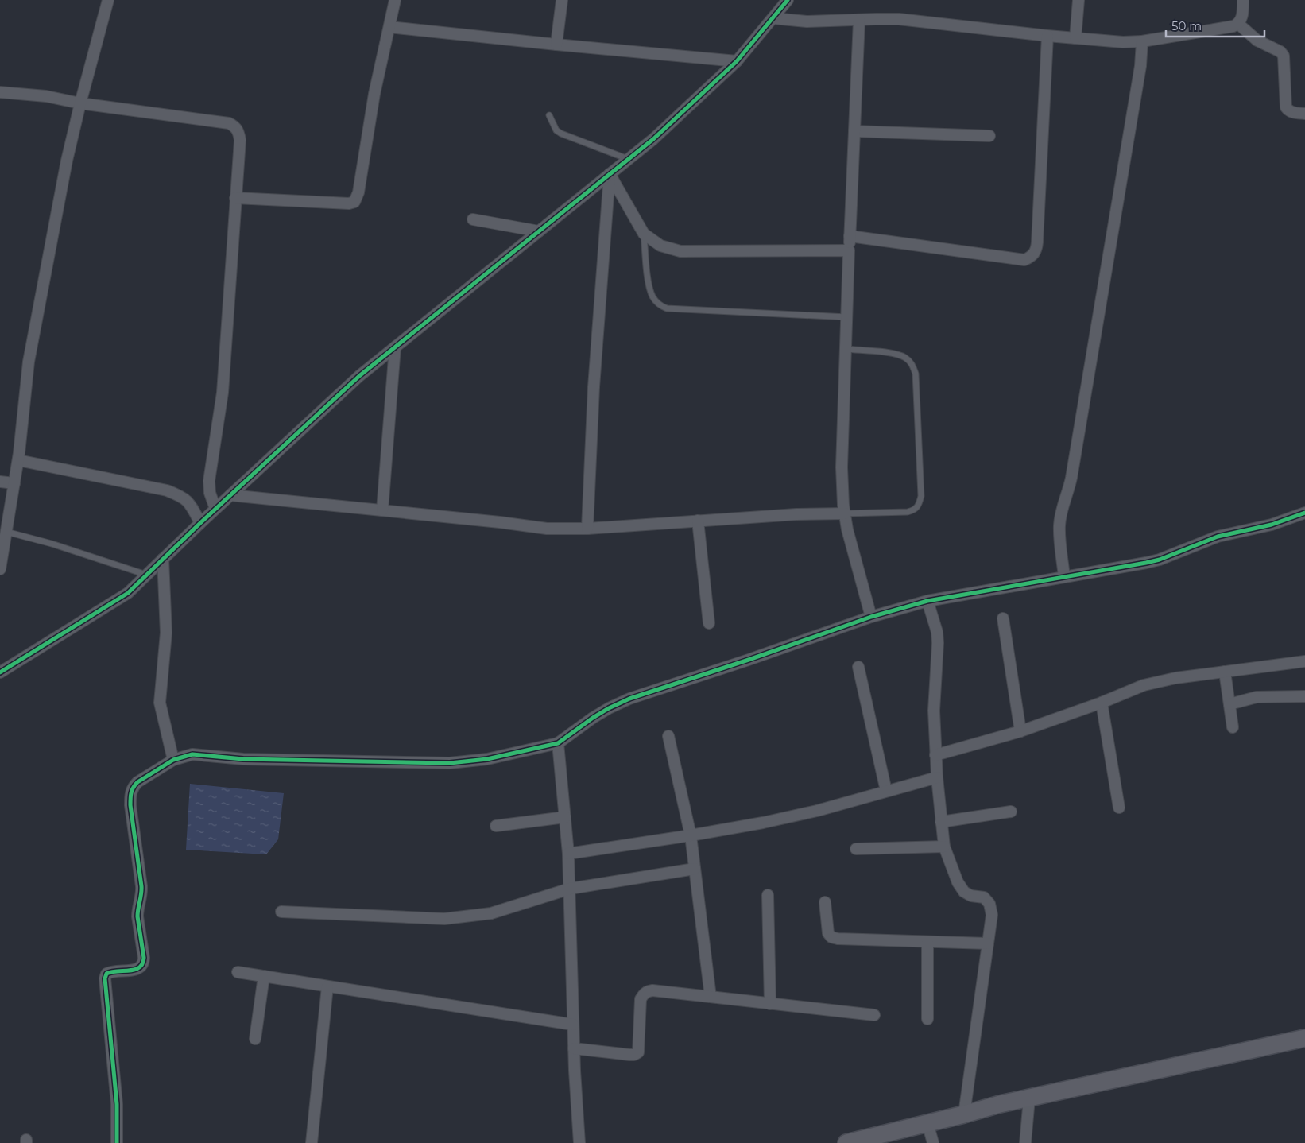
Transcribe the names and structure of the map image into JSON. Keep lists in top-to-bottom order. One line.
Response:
{"scale_bar":"50 m"}
